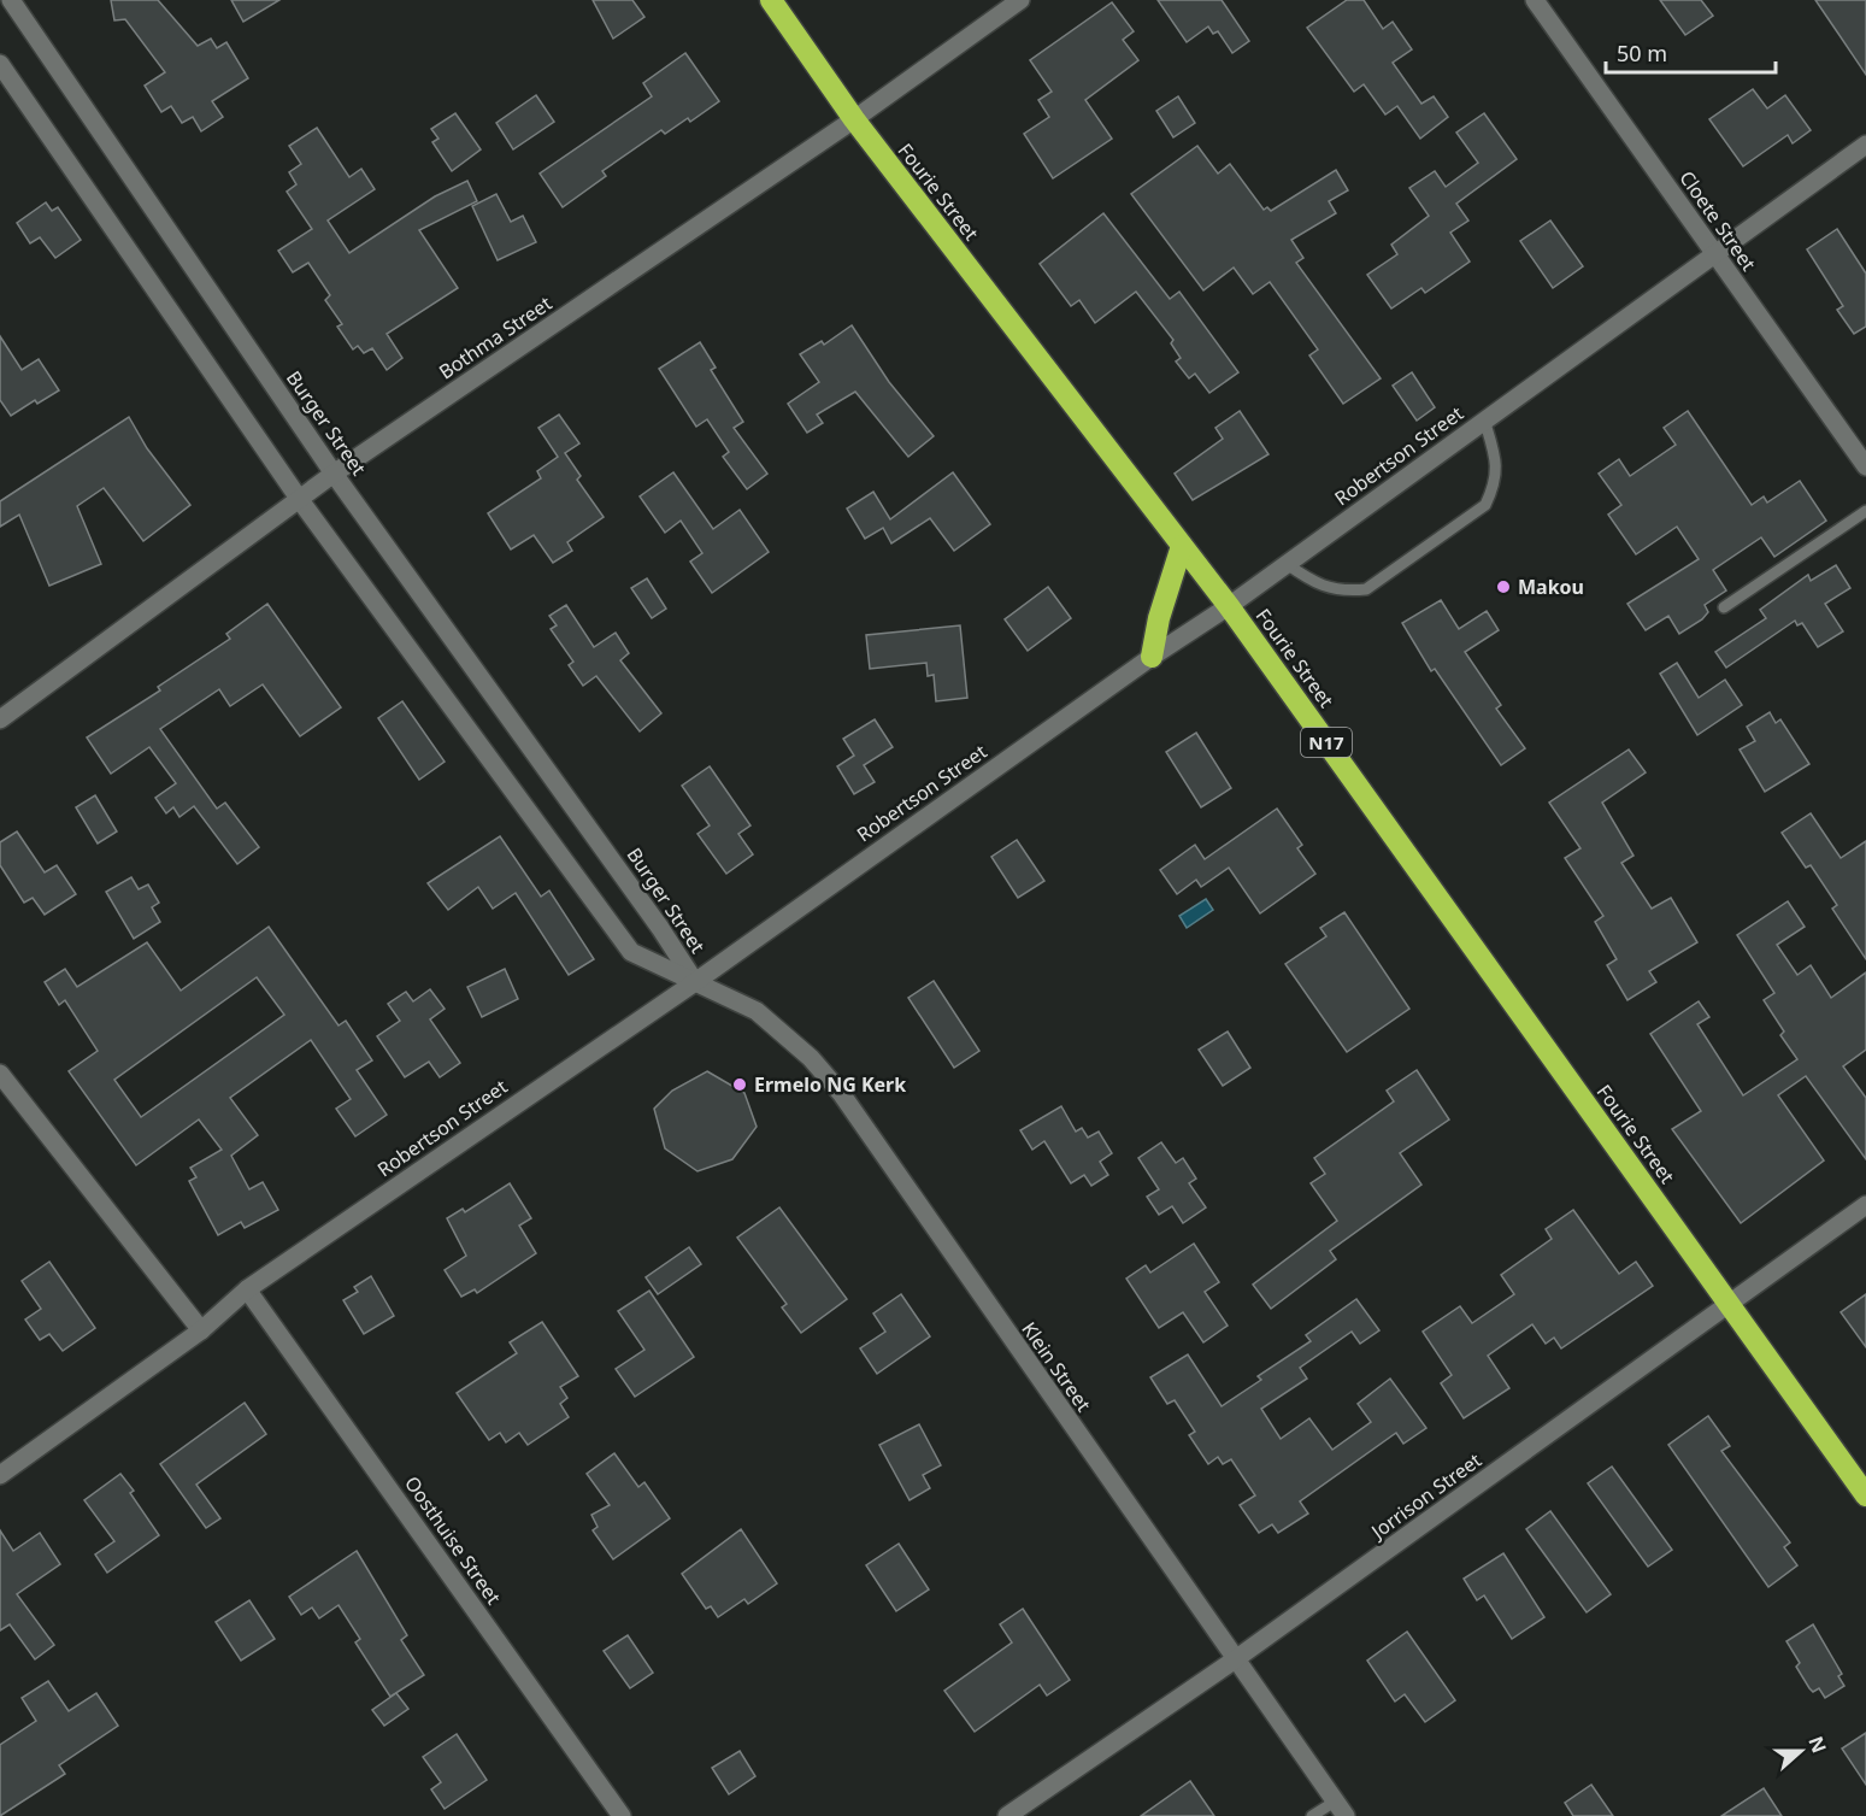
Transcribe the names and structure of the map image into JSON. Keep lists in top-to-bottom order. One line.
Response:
{"streets":{"highway":["Fourie Street","N17"],"street":["Cloete Street","Bothma Street","Burger Street","Robertson Street","Klein Street","Jorrison Street","Oosthuise Street"]},"crossings":[["Fourie Street","Bothma Street"],["Fourie Street","Robertson Street"],["Fourie Street","Jorrison Street"],["Cloete Street","Robertson Street"],["Bothma Street","Burger Street"],["Burger Street","Robertson Street"],["Burger Street","Klein Street"],["Robertson Street","Klein Street"],["Robertson Street","Oosthuise Street"],["Klein Street","Jorrison Street"]],"places":["Makou","Ermelo NG Kerk"],"scale_bar":"50 m","north":"right"}
